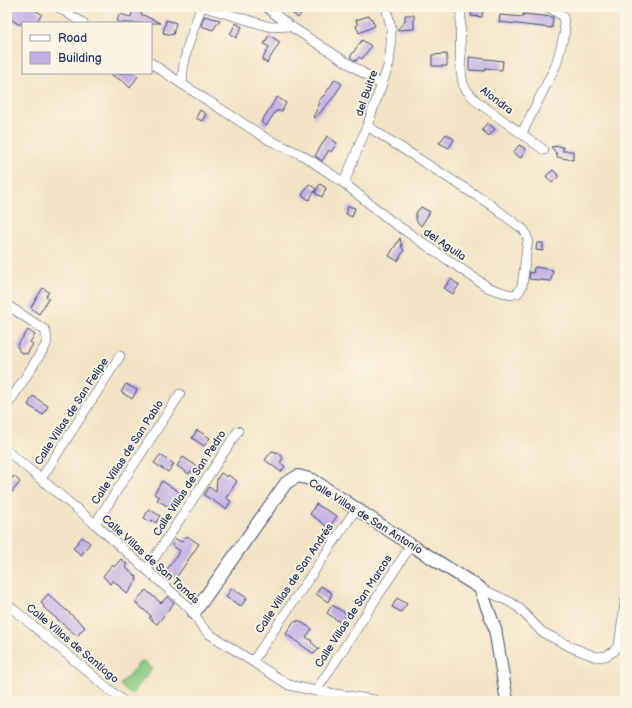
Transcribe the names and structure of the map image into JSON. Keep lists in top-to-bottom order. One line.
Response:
{"streets":{"street":["del Buitre","Alondra","del Aguila","Calle Villas de San Felipe","Calle Villas de San Pablo","Calle Villas de San Pedro","Calle Villas de San Antonio","Calle Villas de San Tomás","Calle Villas de San Andrés","Calle Villas de San Marcos","Calle Villas de Santiago"]},"crossings":[["del Buitre","del Aguila"],["Calle Villas de San Felipe","Calle Villas de San Tomás"],["Calle Villas de San Pablo","Calle Villas de San Tomás"],["Calle Villas de San Pedro","Calle Villas de San Tomás"],["Calle Villas de San Antonio","Calle Villas de San Tomás"],["Calle Villas de San Antonio","Calle Villas de San Andrés"],["Calle Villas de San Antonio","Calle Villas de San Marcos"],["Calle Villas de San Tomás","Calle Villas de San Andrés"],["Calle Villas de San Tomás","Calle Villas de San Marcos"]],"legend":["Road","Building"]}
